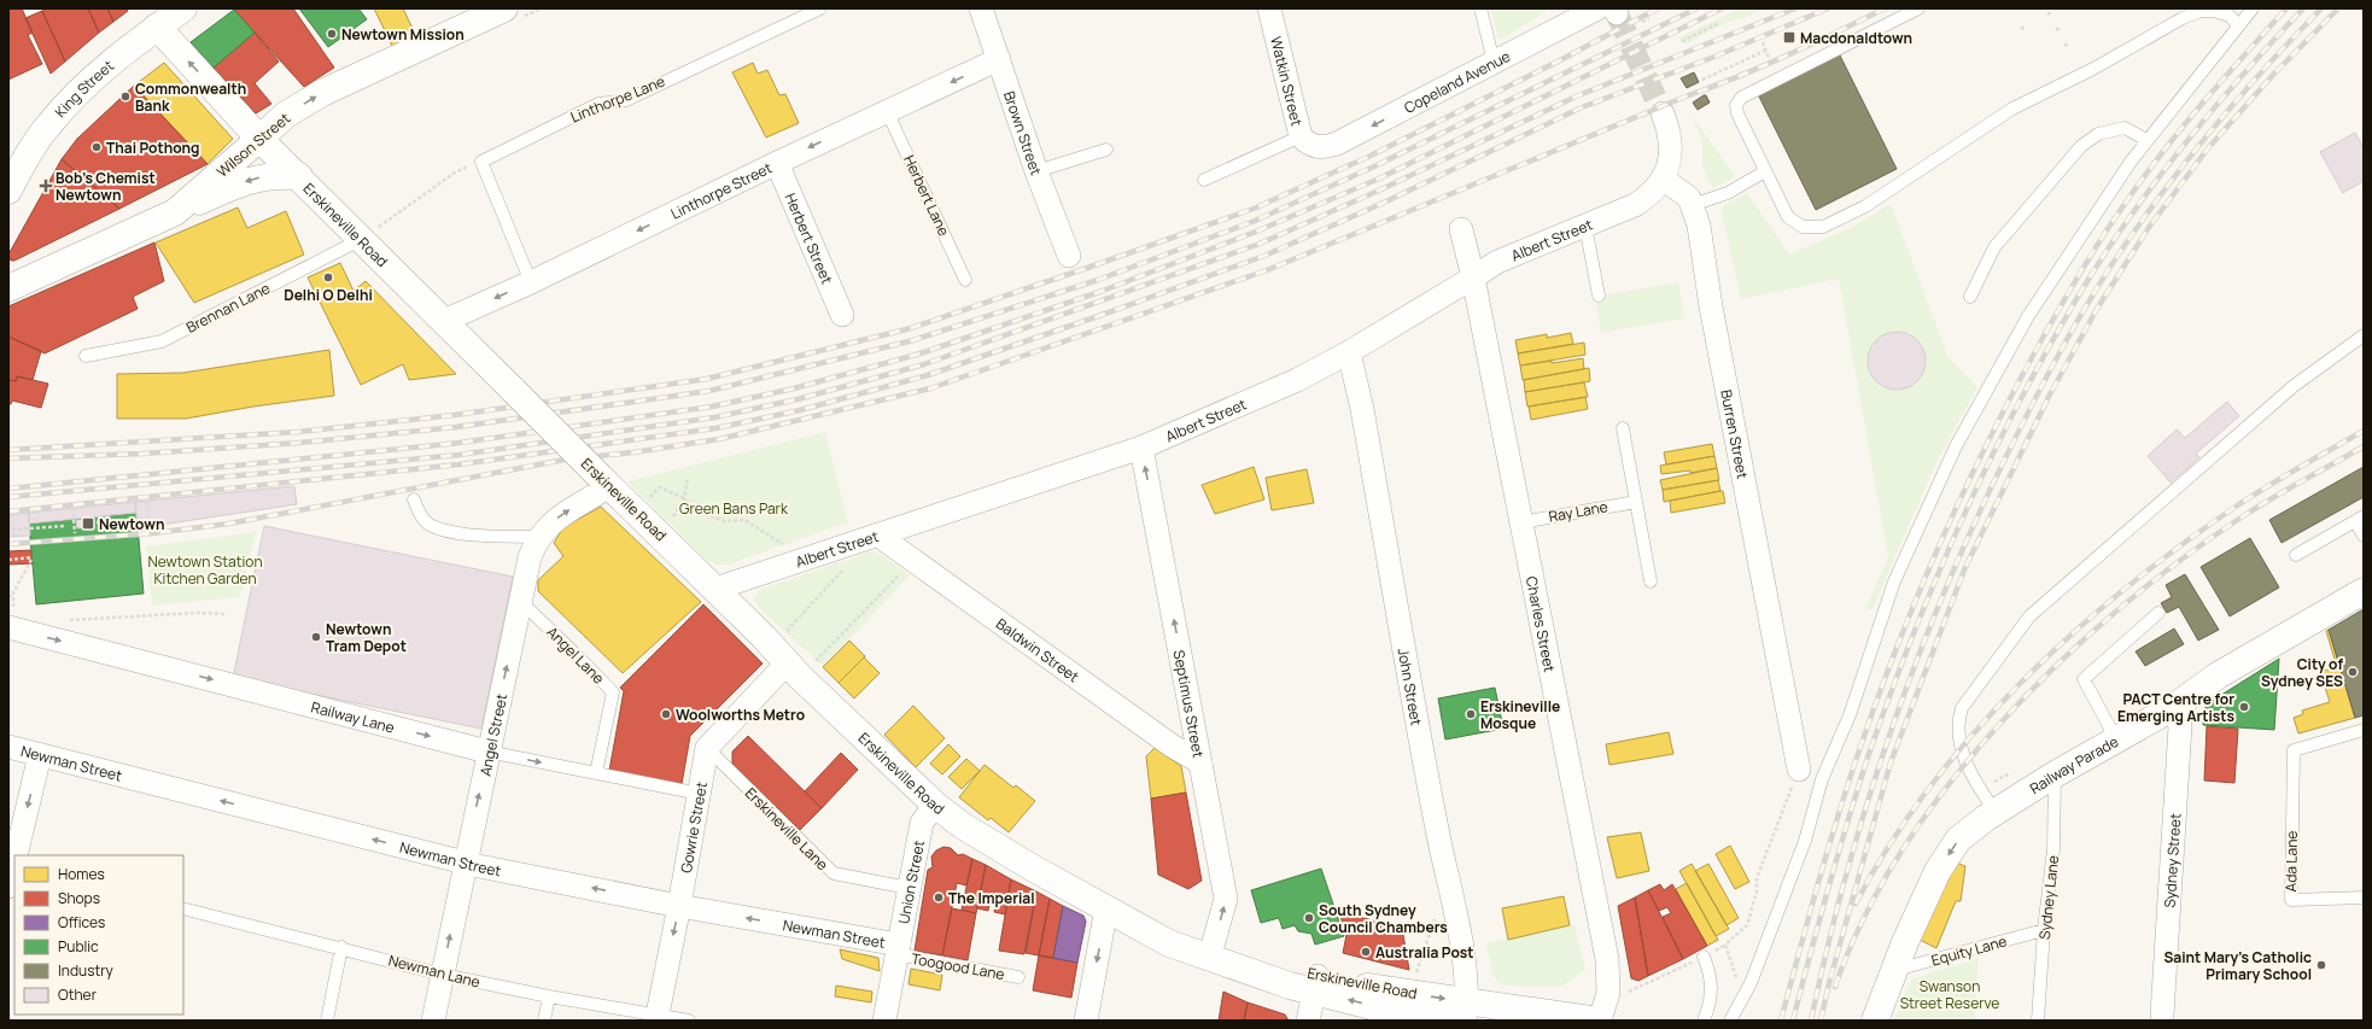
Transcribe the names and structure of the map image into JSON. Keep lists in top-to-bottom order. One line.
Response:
{"streets":{"main road":["King Street","Wilson Street","Erskineville Road","Railway Parade"],"street":["Watkin Street","Copeland Avenue","Brown Street","Linthorpe Street","Herbert Street","Albert Street","Burren Street","Charles Street","Baldwin Street","John Street","Septimus Street","Railway Lane","Angel Street","Newman Street","Gowrie Street","Sydney Street","Union Street"],"lane":["Linthorpe Lane","Herbert Lane","Brennan Lane","Ray Lane","Angel Lane","Erskineville Lane","Ada Lane","Sydney Lane","Equity Lane","Toogood Lane","Newman Lane"]},"crossings":[["Watkin Street","Copeland Avenue"],["King Street","Erskineville Road"],["Brown Street","Linthorpe Street"],["Wilson Street","Erskineville Road"],["Linthorpe Street","Herbert Lane"],["Linthorpe Street","Erskineville Road"],["Linthorpe Street","Herbert Street"],["Erskineville Road","Albert Street"],["Erskineville Road","Brennan Lane"],["Erskineville Road","Charles Street"],["Erskineville Road","John Street"],["Erskineville Road","Septimus Street"],["Erskineville Road","Angel Street"],["Erskineville Road","Union Street"],["Albert Street","Burren Street"],["Albert Street","Charles Street"],["Albert Street","Baldwin Street"],["Albert Street","John Street"],["Albert Street","Septimus Street"],["Ray Lane","Charles Street"],["Baldwin Street","Septimus Street"],["Angel Lane","Railway Lane"],["Angel Lane","Angel Street"],["Railway Lane","Angel Street"],["Railway Lane","Gowrie Street"],["Angel Street","Newman Street"],["Angel Street","Newman Lane"],["Newman Street","Gowrie Street"],["Newman Street","Union Street"],["Newman Street","Toogood Lane"],["Railway Parade","Sydney Street"],["Railway Parade","Sydney Lane"],["Railway Parade","Equity Lane"],["Gowrie Street","Erskineville Lane"],["Gowrie Street","Newman Lane"],["Erskineville Lane","Union Street"],["Union Street","Toogood Lane"],["Sydney Lane","Equity Lane"]],"one_way":["Copeland Avenue","Wilson Street","Linthorpe Street","Septimus Street","Railway Lane","Angel Street","Newman Street","Gowrie Street"],"parks":["Green Bans Park","Newtown Station Kitchen Garden","Swanson Street Reserve"],"places":{"other":["Newtown Mission","Commonwealth Bank","Thai Pothong","Delhi O Delhi","Newtown Tram Depot","City of Sydney SES","PACT Centre for Emerging Artists","Woolworths Metro","Erskineville Mosque","The Imperial","South Sydney Council Chambers","Australia Post","Saint Mary's Catholic Primary School"],"transit":["Macdonaldtown","Newtown"],"health":["Bob's Chemist Newtown"]},"legend":["Homes","Shops","Offices","Public","Industry","Other"]}
